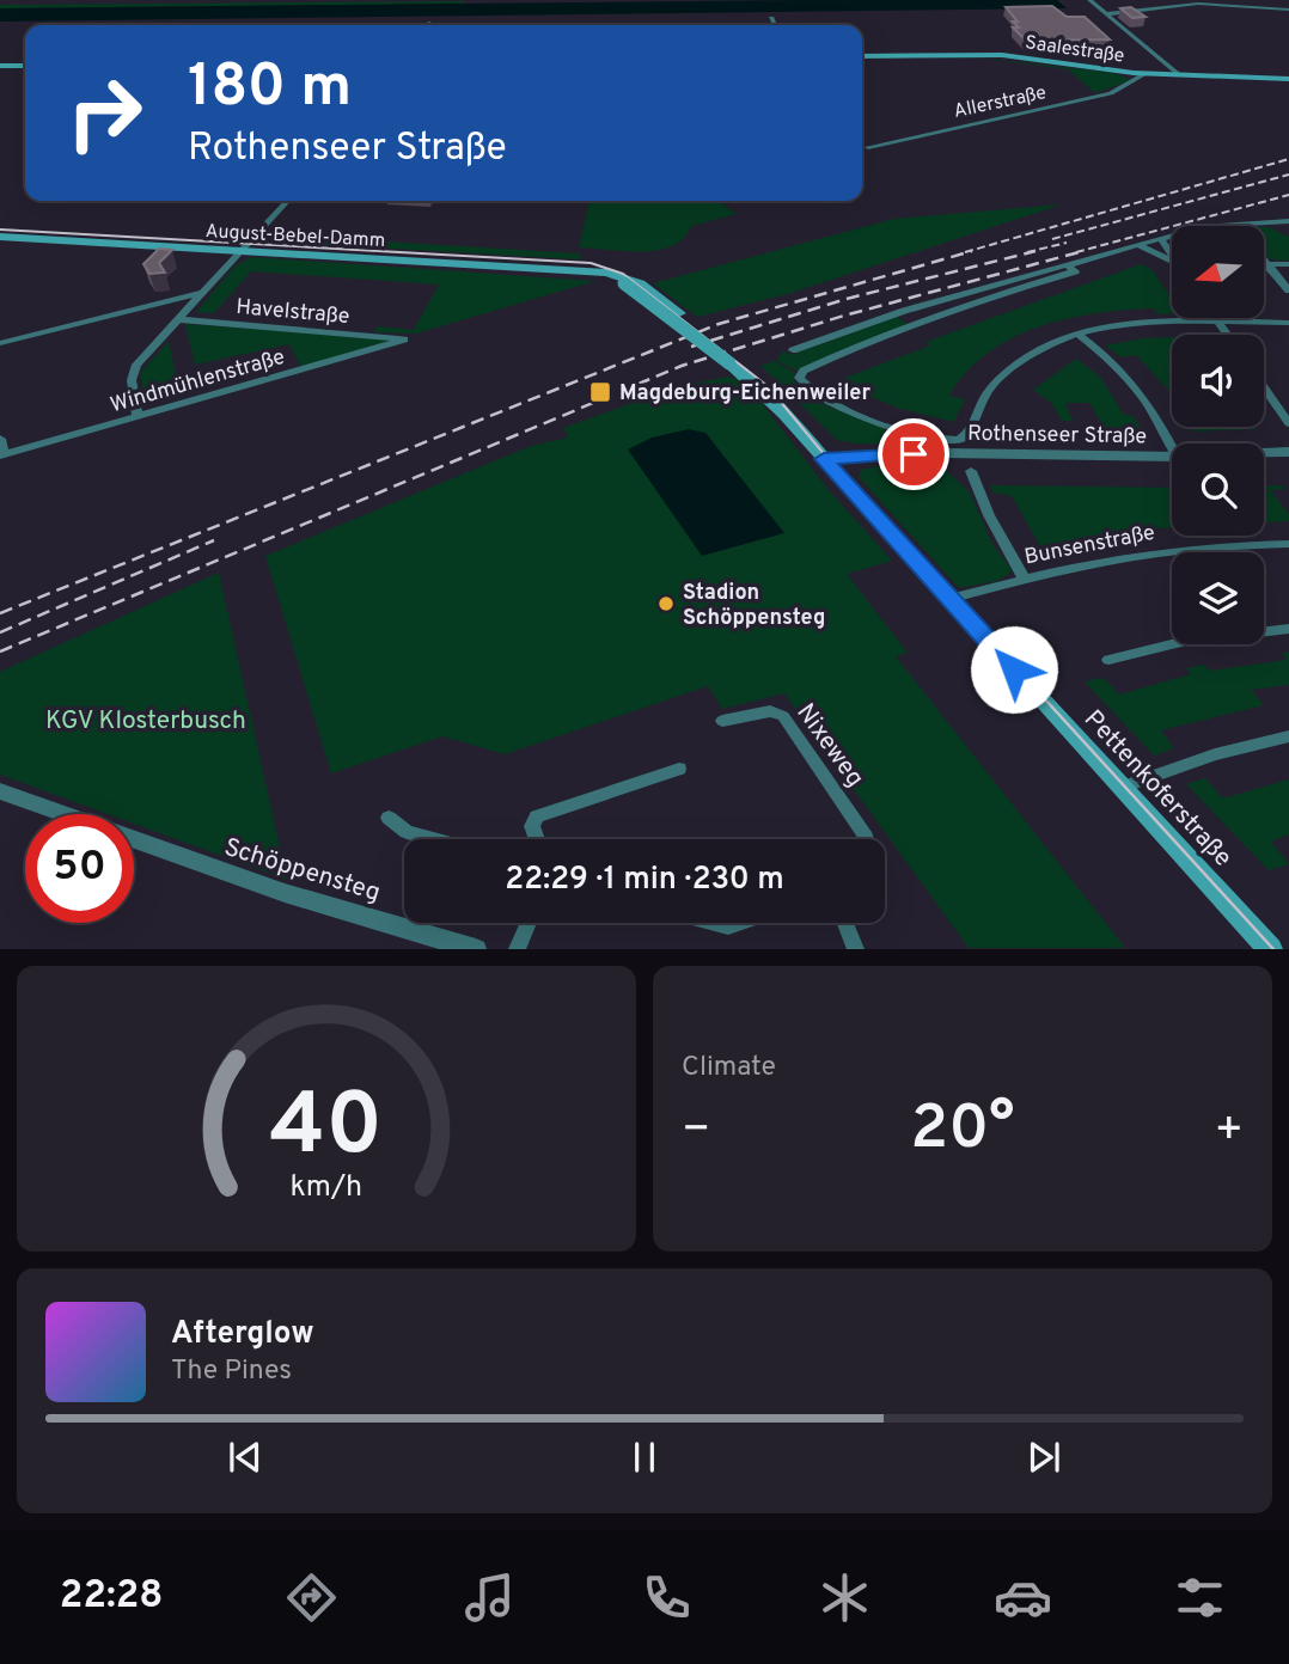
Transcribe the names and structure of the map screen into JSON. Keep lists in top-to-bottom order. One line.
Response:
{"streets":{"main road":["Saalestraße","August-Bebel-Damm","Pettenkoferstraße"],"street":["Allerstraße","Havelstraße","Windmühlenstraße","Rothenseer Straße","Bunsenstraße","Nixeweg","Schöppensteg"]},"crossings":[["Saalestraße","Allerstraße"],["August-Bebel-Damm","Havelstraße"],["August-Bebel-Damm","Pettenkoferstraße"],["Havelstraße","Windmühlenstraße"],["Rothenseer Straße","Pettenkoferstraße"],["Bunsenstraße","Pettenkoferstraße"]],"parks":["KGV Klosterbusch"],"places":{"transit":["Magdeburg-Eichenweiler"],"other":["Stadion Schöppensteg"]},"north":"left","page":{"turn":["180 m","Rothenseer Straße"],"limit":"50","trip":"22:29 · 1 min · 230 m","tile":"Climate","heat":["−","20°","+"],"song":["Afterglow","The Pines"],"tabs":"22:28","gauge":["40","km/h"]}}
